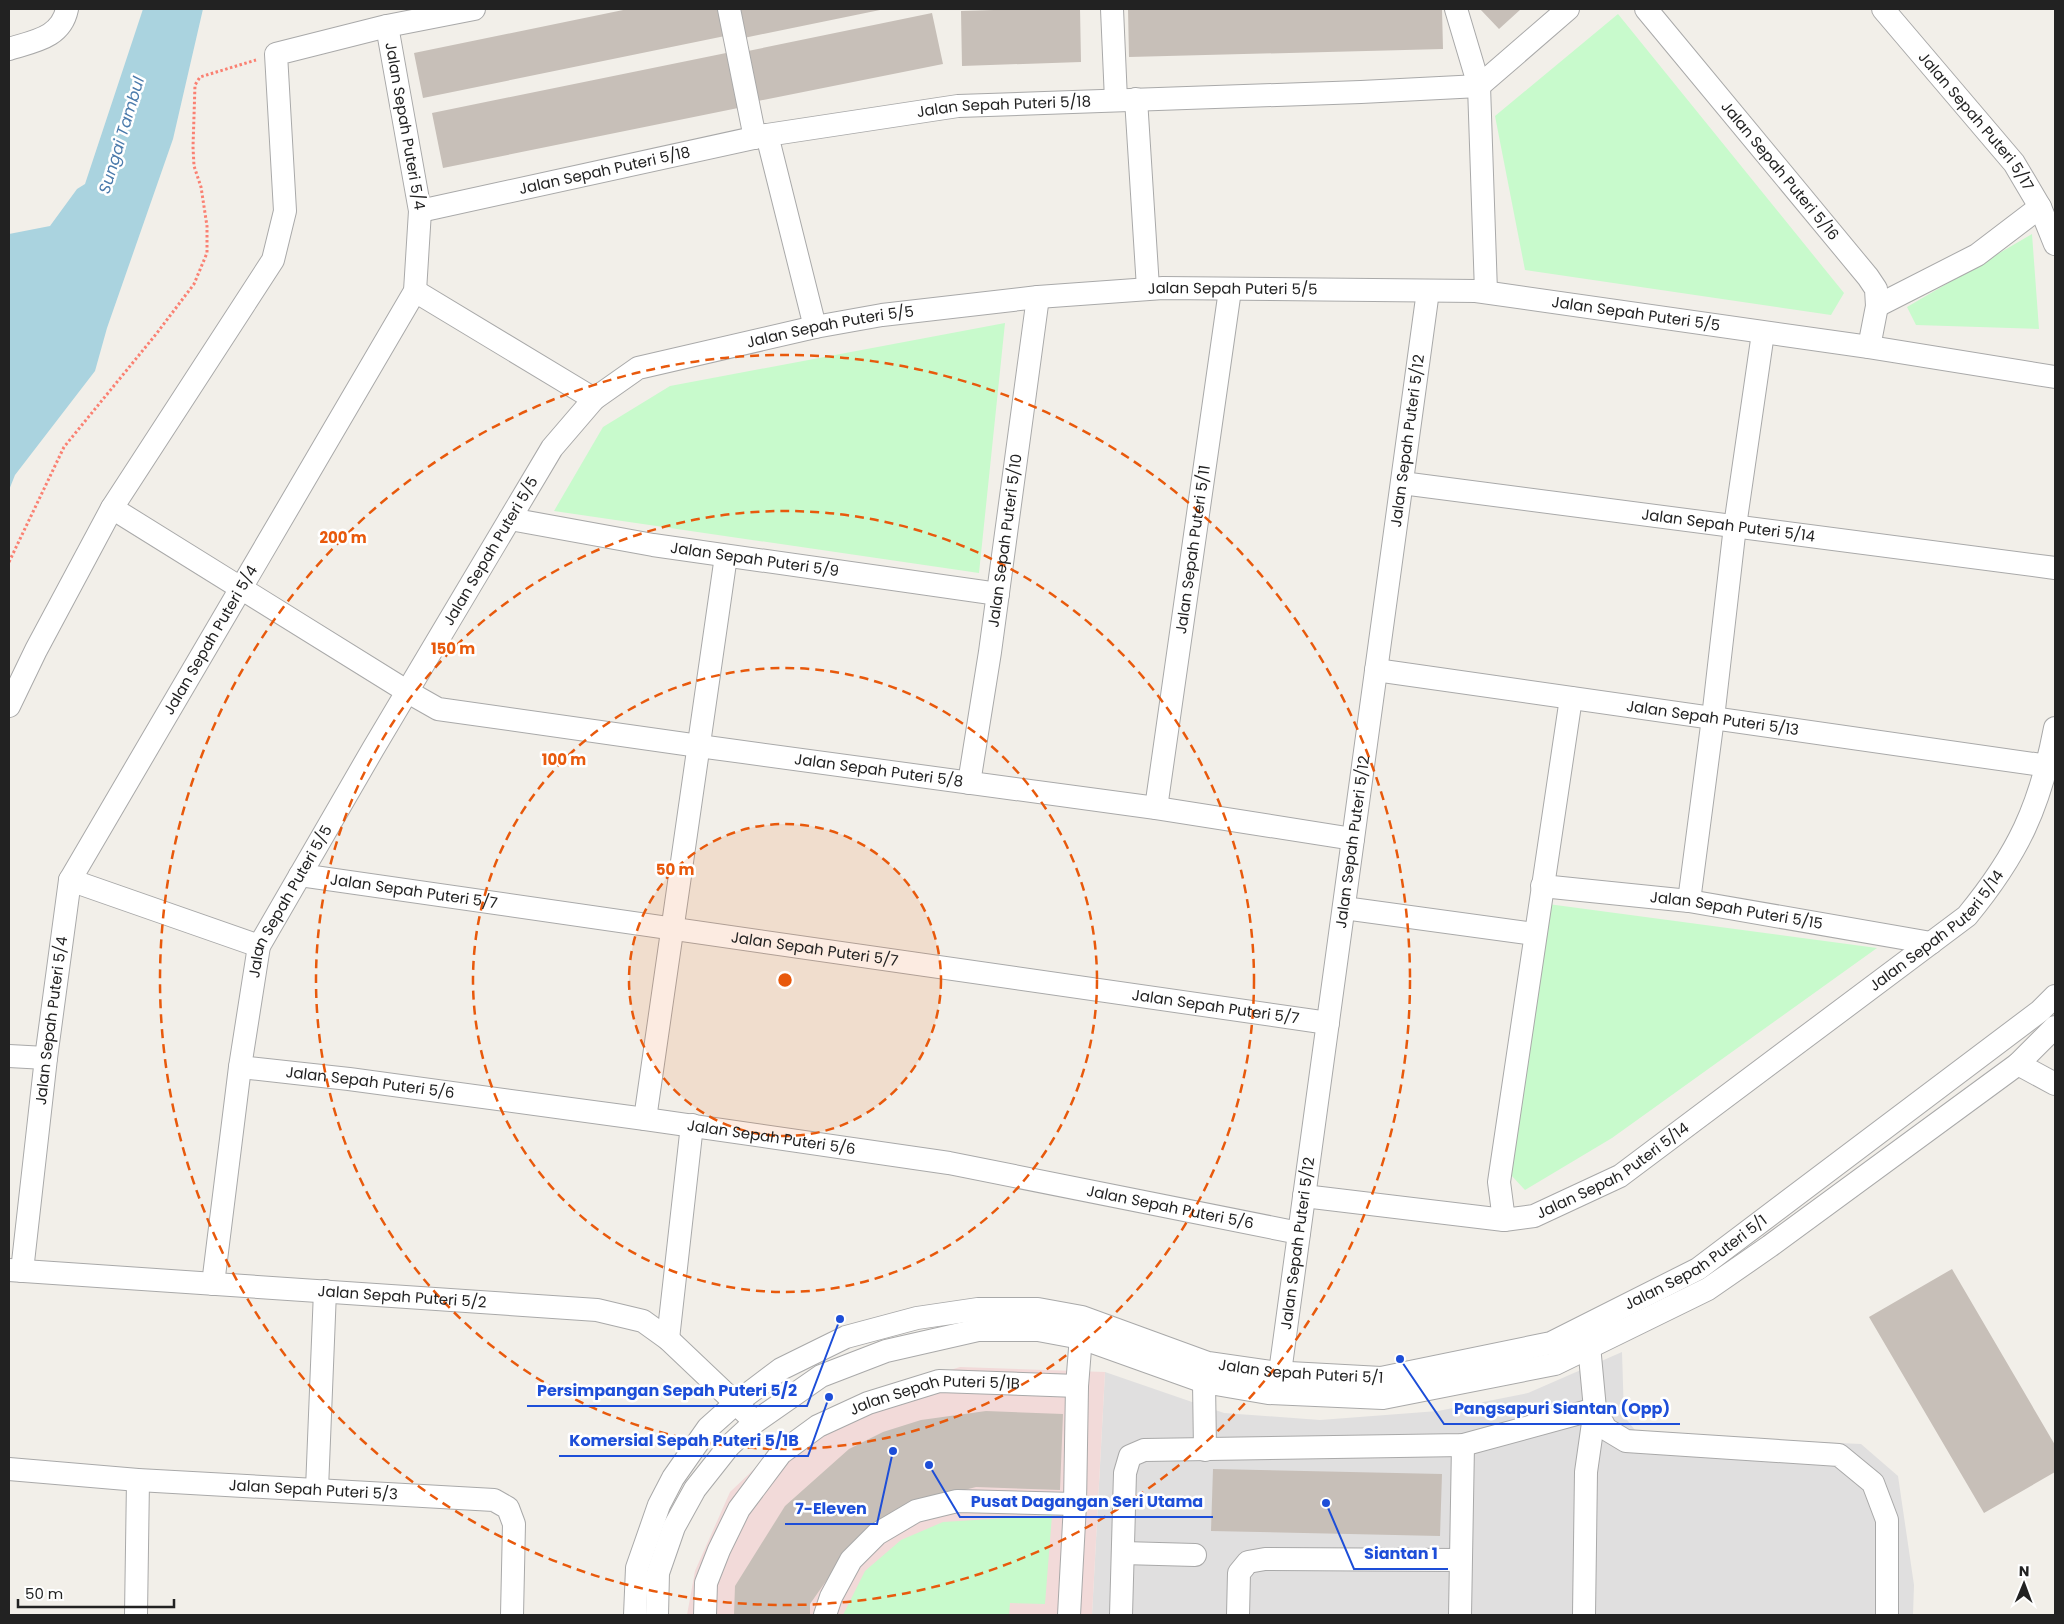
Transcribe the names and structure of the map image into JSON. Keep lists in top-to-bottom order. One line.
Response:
{"streets":{"street":["Jalan Sepah Puteri 5/18","Jalan Sepah Puteri 5/17","Jalan Sepah Puteri 5/4","Jalan Sepah Puteri 5/16","Jalan Sepah Puteri 5/5","Jalan Sepah Puteri 5/12","Jalan Sepah Puteri 5/14","Jalan Sepah Puteri 5/10","Jalan Sepah Puteri 5/11","Jalan Sepah Puteri 5/9","Jalan Sepah Puteri 5/13","Jalan Sepah Puteri 5/8","Jalan Sepah Puteri 5/7","Jalan Sepah Puteri 5/15","Jalan Sepah Puteri 5/6","Jalan Sepah Puteri 5/1","Jalan Sepah Puteri 5/2","Jalan Sepah Puteri 5/1B","Jalan Sepah Puteri 5/3"]},"crossings":[["Jalan Sepah Puteri 5/18","Jalan Sepah Puteri 5/4"],["Jalan Sepah Puteri 5/4","Jalan Sepah Puteri 5/8"],["Jalan Sepah Puteri 5/4","Jalan Sepah Puteri 5/2"],["Jalan Sepah Puteri 5/16","Jalan Sepah Puteri 5/5"],["Jalan Sepah Puteri 5/5","Jalan Sepah Puteri 5/12"],["Jalan Sepah Puteri 5/5","Jalan Sepah Puteri 5/10"],["Jalan Sepah Puteri 5/5","Jalan Sepah Puteri 5/11"],["Jalan Sepah Puteri 5/5","Jalan Sepah Puteri 5/9"],["Jalan Sepah Puteri 5/5","Jalan Sepah Puteri 5/8"],["Jalan Sepah Puteri 5/5","Jalan Sepah Puteri 5/7"],["Jalan Sepah Puteri 5/5","Jalan Sepah Puteri 5/6"],["Jalan Sepah Puteri 5/5","Jalan Sepah Puteri 5/2"],["Jalan Sepah Puteri 5/12","Jalan Sepah Puteri 5/14"],["Jalan Sepah Puteri 5/12","Jalan Sepah Puteri 5/13"],["Jalan Sepah Puteri 5/12","Jalan Sepah Puteri 5/8"],["Jalan Sepah Puteri 5/12","Jalan Sepah Puteri 5/7"],["Jalan Sepah Puteri 5/12","Jalan Sepah Puteri 5/6"],["Jalan Sepah Puteri 5/12","Jalan Sepah Puteri 5/1"],["Jalan Sepah Puteri 5/14","Jalan Sepah Puteri 5/13"],["Jalan Sepah Puteri 5/14","Jalan Sepah Puteri 5/15"],["Jalan Sepah Puteri 5/10","Jalan Sepah Puteri 5/9"],["Jalan Sepah Puteri 5/10","Jalan Sepah Puteri 5/8"],["Jalan Sepah Puteri 5/11","Jalan Sepah Puteri 5/8"],["Jalan Sepah Puteri 5/1","Jalan Sepah Puteri 5/2"]],"water":["Sungai Tambul"],"places":["Persimpangan Sepah Puteri 5/2","Pangsapuri Siantan (Opp)","Komersial Sepah Puteri 5/1B","7-Eleven","Pusat Dagangan Seri Utama","Siantan 1"],"scale_bar":"50 m","north":"top","rings":["200 m","150 m","100 m","50 m"]}
